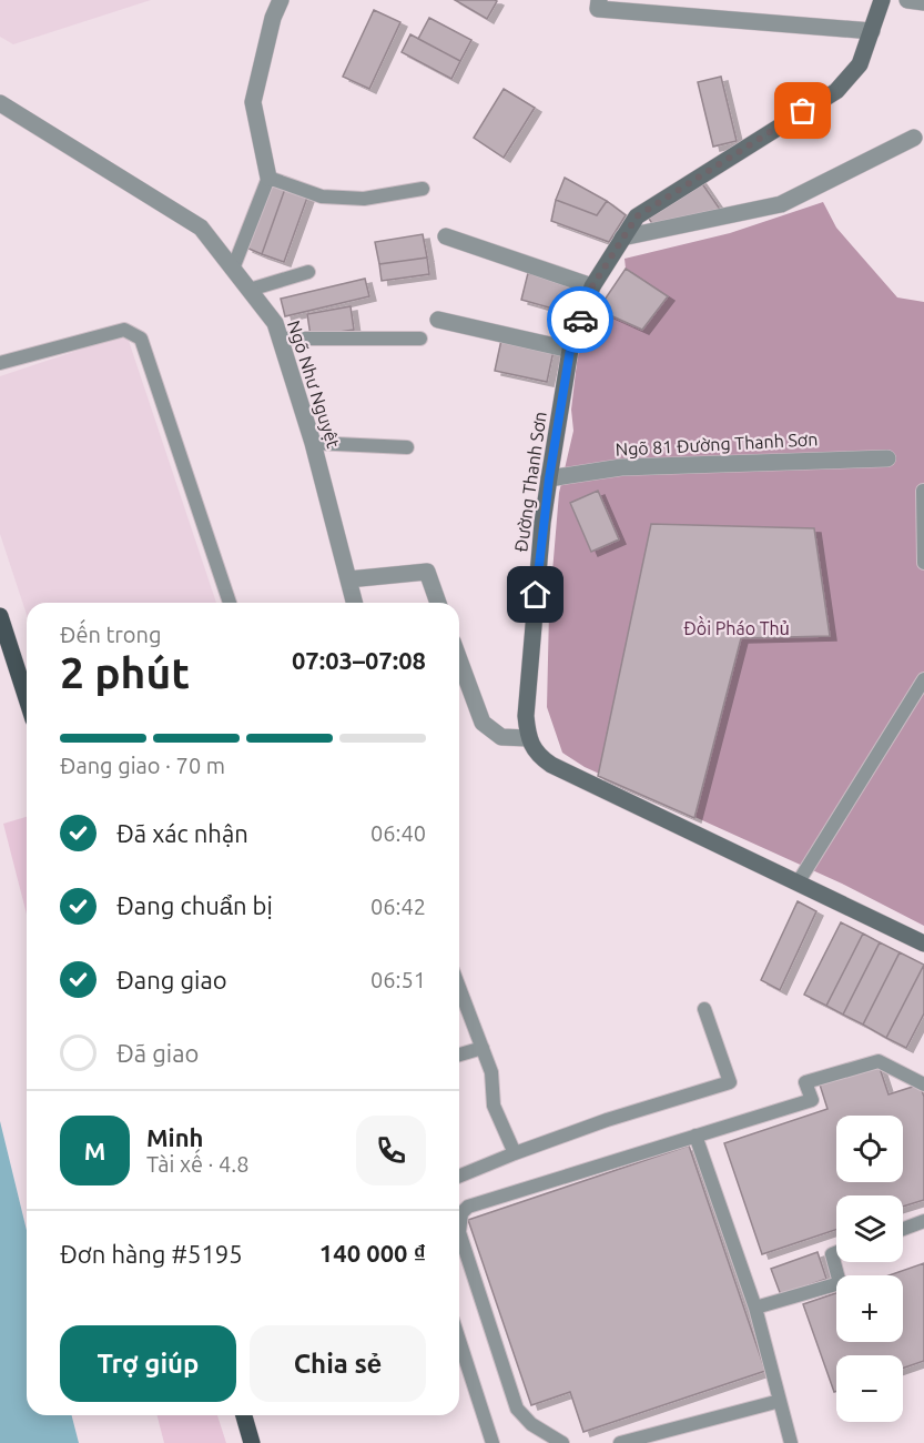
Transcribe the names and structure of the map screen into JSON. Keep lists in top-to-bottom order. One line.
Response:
{"streets":{"street":["Ngõ Như Nguyệt","Ngõ 81 Đường Thanh Sơn","Đường Thanh Sơn"]},"crossings":[["Ngõ 81 Đường Thanh Sơn","Đường Thanh Sơn"]],"parks":["Đồi Pháo Thủ"],"page":{"heading":["2 phút","Đến trong","07:03–07:08"],"panel":["Minh","Tài xế · 4.8","Đơn hàng #5195","140 000 ₫"],"bar":"Đang giao · 70 m","list":[["Đã xác nhận","06:40"],["Đang chuẩn bị","06:42"],["Đang giao","06:51"],"Đã giao"],"map_buttons":["+","−"],"round":"M","buttons":["Trợ giúp","Chia sẻ"]}}
